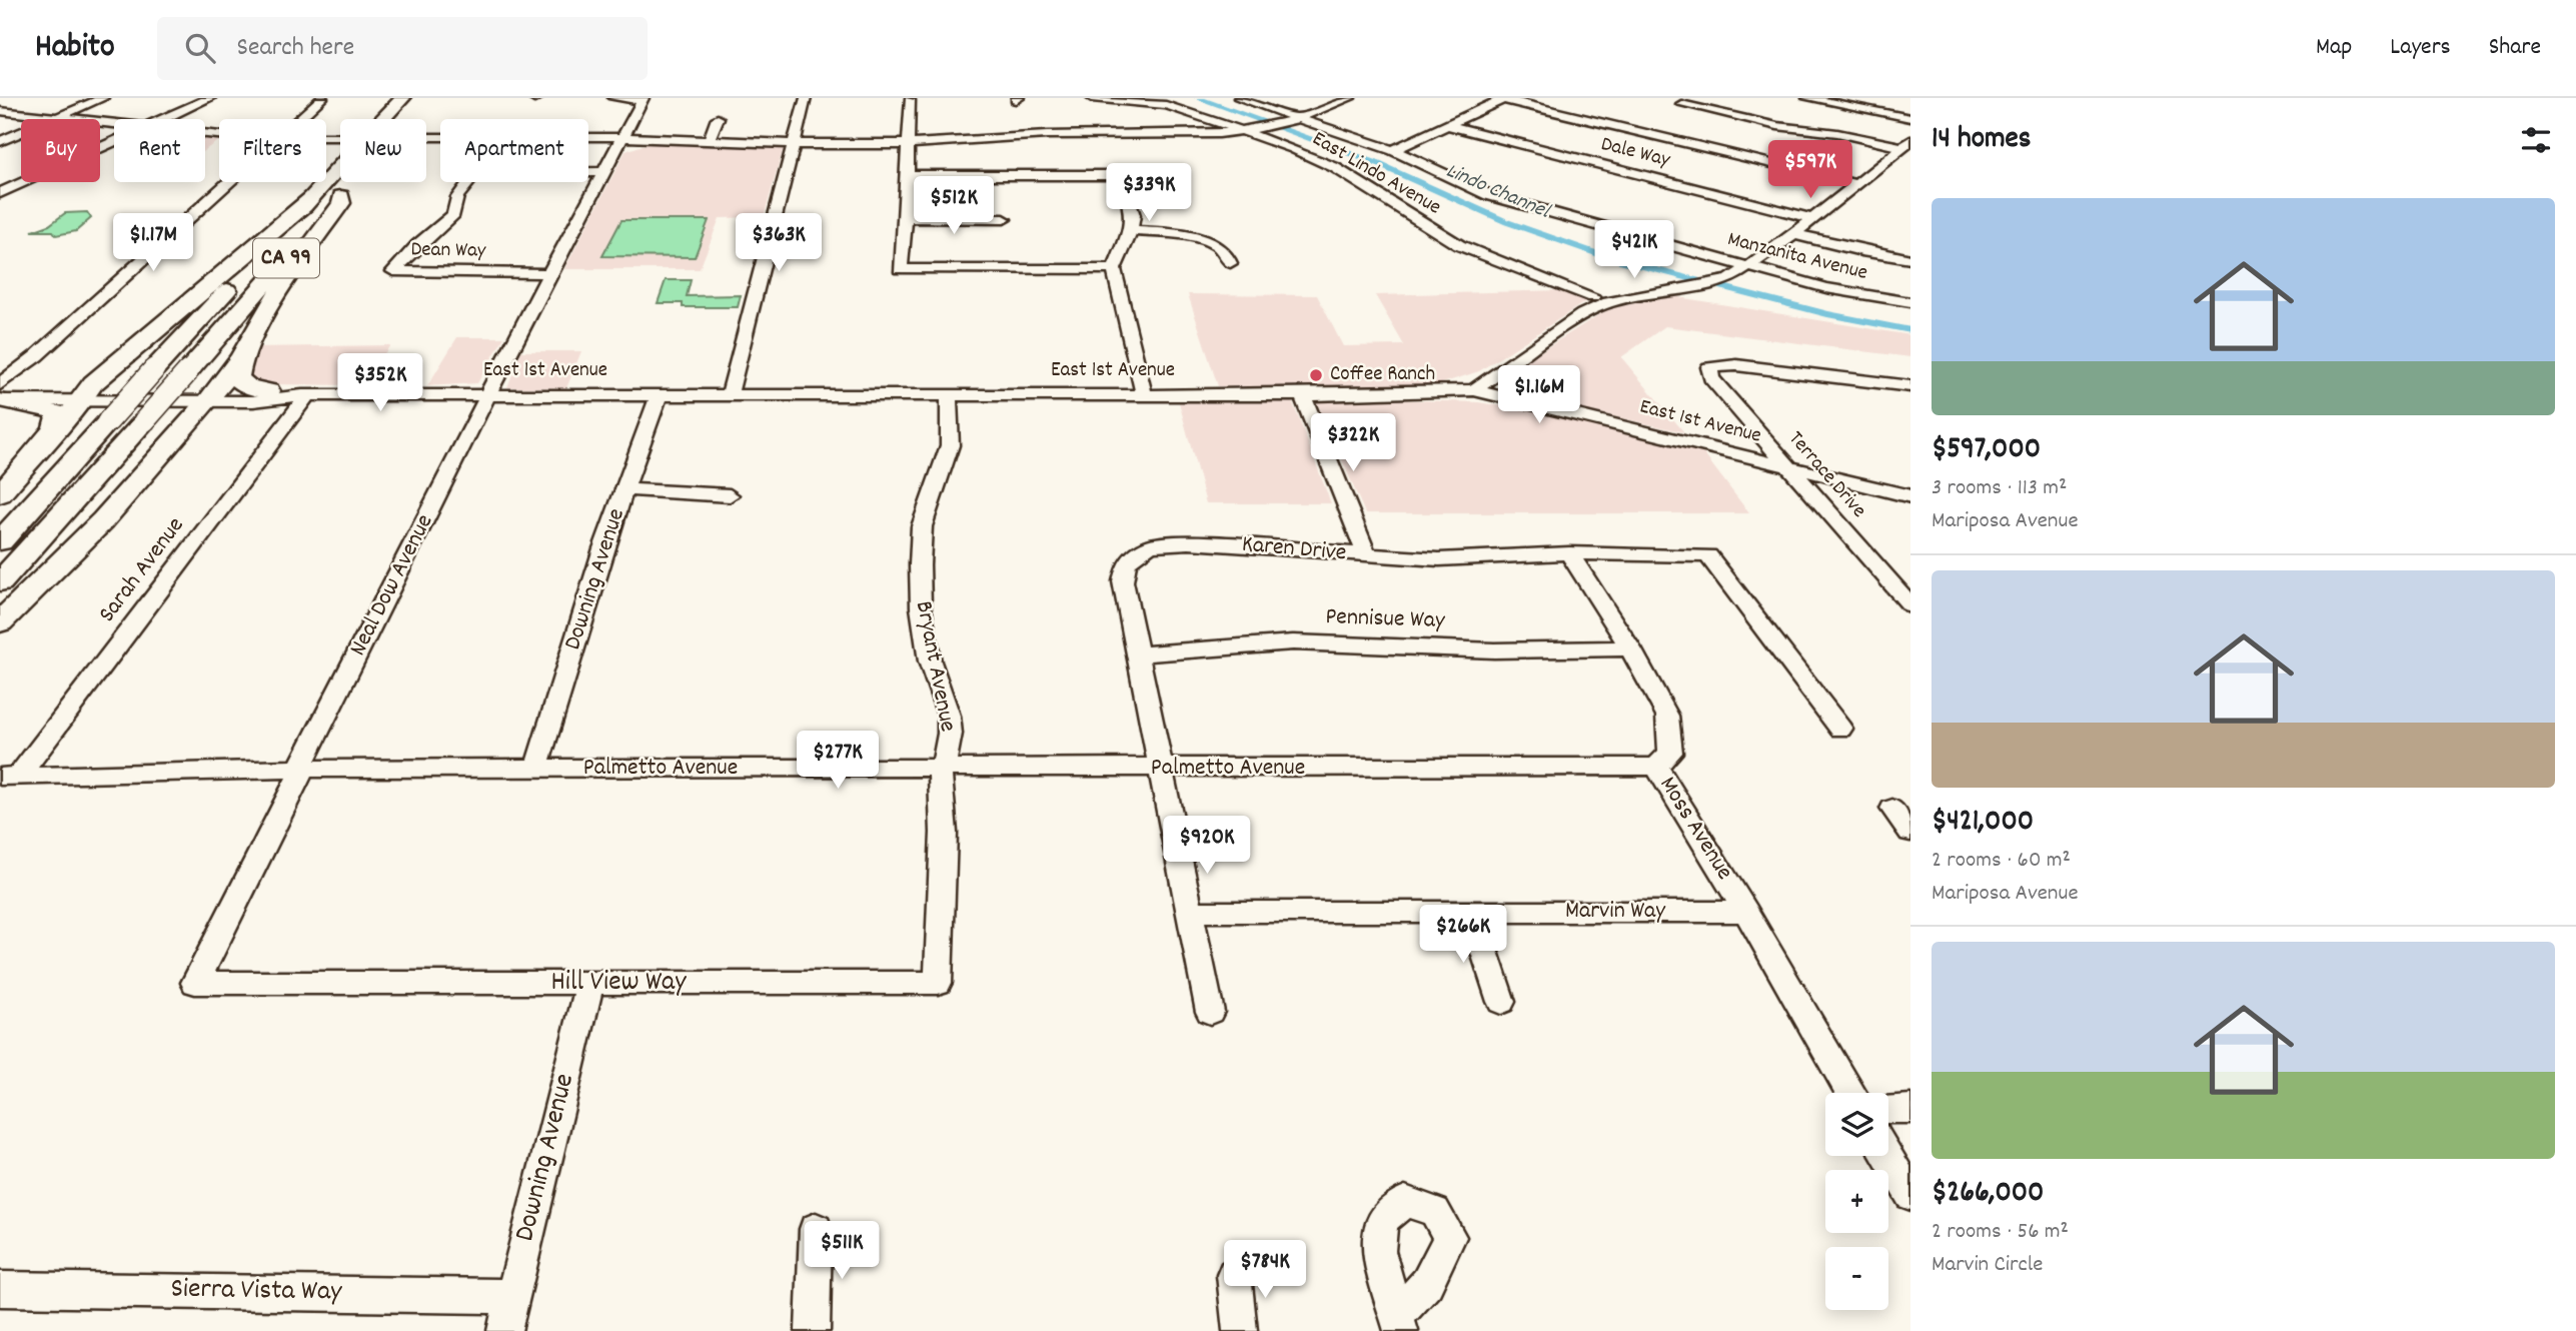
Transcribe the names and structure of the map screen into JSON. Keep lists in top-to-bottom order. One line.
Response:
{"streets":{"highway":["CA 99"],"street":["Dale Way","East Lindo Avenue","Dean Way","Manzanita Avenue","East 1st Avenue","Terrace Drive","Karen Drive","Sarah Avenue","Downing Avenue","Neal Dow Avenue","Pennisue Way","Bryant Avenue","Palmetto Avenue","Moss Avenue","Marvin Way","Hill View Way","Sierra Vista Way"]},"crossings":[["Dean Way","Neal Dow Avenue"],["East 1st Avenue","Terrace Drive"],["East 1st Avenue","Sarah Avenue"],["East 1st Avenue","Downing Avenue"],["East 1st Avenue","Neal Dow Avenue"],["East 1st Avenue","Bryant Avenue"],["Karen Drive","Pennisue Way"],["Karen Drive","Palmetto Avenue"],["Karen Drive","Moss Avenue"],["Karen Drive","Marvin Way"],["Sarah Avenue","Palmetto Avenue"],["Downing Avenue","Palmetto Avenue"],["Downing Avenue","Hill View Way"],["Downing Avenue","Sierra Vista Way"],["Neal Dow Avenue","Palmetto Avenue"],["Neal Dow Avenue","Hill View Way"],["Pennisue Way","Moss Avenue"],["Bryant Avenue","Palmetto Avenue"],["Bryant Avenue","Hill View Way"],["Palmetto Avenue","Moss Avenue"],["Moss Avenue","Marvin Way"]],"water":["Lindo Channel"],"places":["Coffee Ranch"],"page":{"header":"Habito","search":"Search here","nav":["Map","Layers","Share"],"heading":"14 homes","chip":["Buy","Rent","Filters","New","Apartment"],"price":["$597K","$339K","$512K","$1.17M","$363K","$421K","$352K","$1.16M","$322K","$277K","$920K","$266K","$511K","$784K"],"list":[{"name":"$597,000","note":"3 rooms · 113 m² · Mariposa Avenue"},{"name":"$421,000","note":"2 rooms · 60 m² · Mariposa Avenue"},{"name":"$266,000","note":"2 rooms · 56 m² · Marvin Circle"}],"map_buttons":["+","−"]}}
